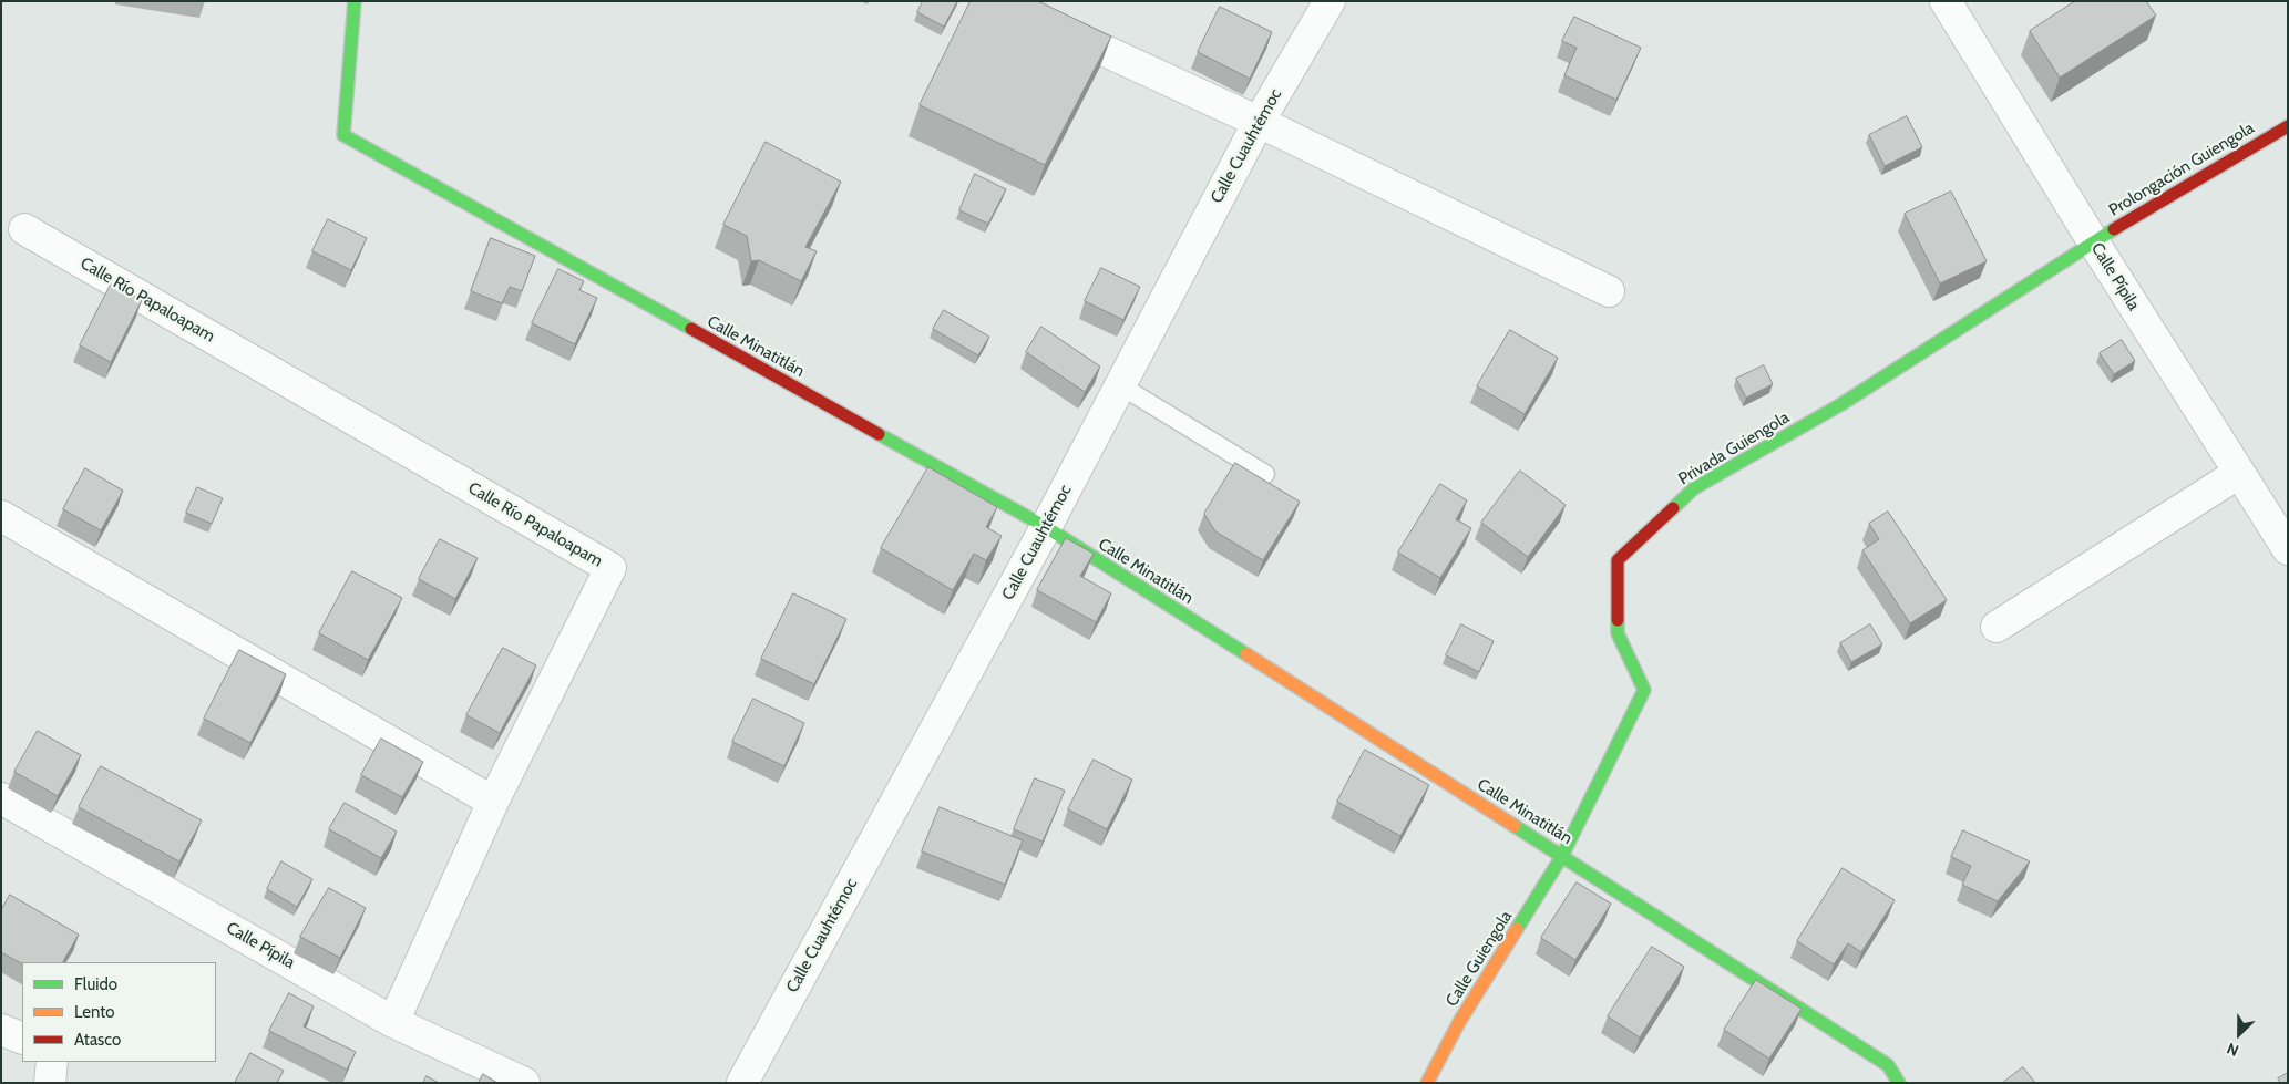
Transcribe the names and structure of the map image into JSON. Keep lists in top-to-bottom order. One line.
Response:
{"streets":{"street":["Calle Cuauhtémoc","Prolongación Guiengola","Calle Pípila","Calle Río Papaloapam","Calle Minatitlán","Privada Guiengola","Calle Guiengola"]},"crossings":[["Calle Cuauhtémoc","Calle Minatitlán"],["Prolongación Guiengola","Calle Pípila"],["Prolongación Guiengola","Privada Guiengola"],["Calle Pípila","Calle Río Papaloapam"],["Calle Pípila","Privada Guiengola"],["Calle Minatitlán","Privada Guiengola"],["Calle Minatitlán","Calle Guiengola"],["Privada Guiengola","Calle Guiengola"]],"legend":["Fluido","Lento","Atasco"],"north":"bottom left"}
